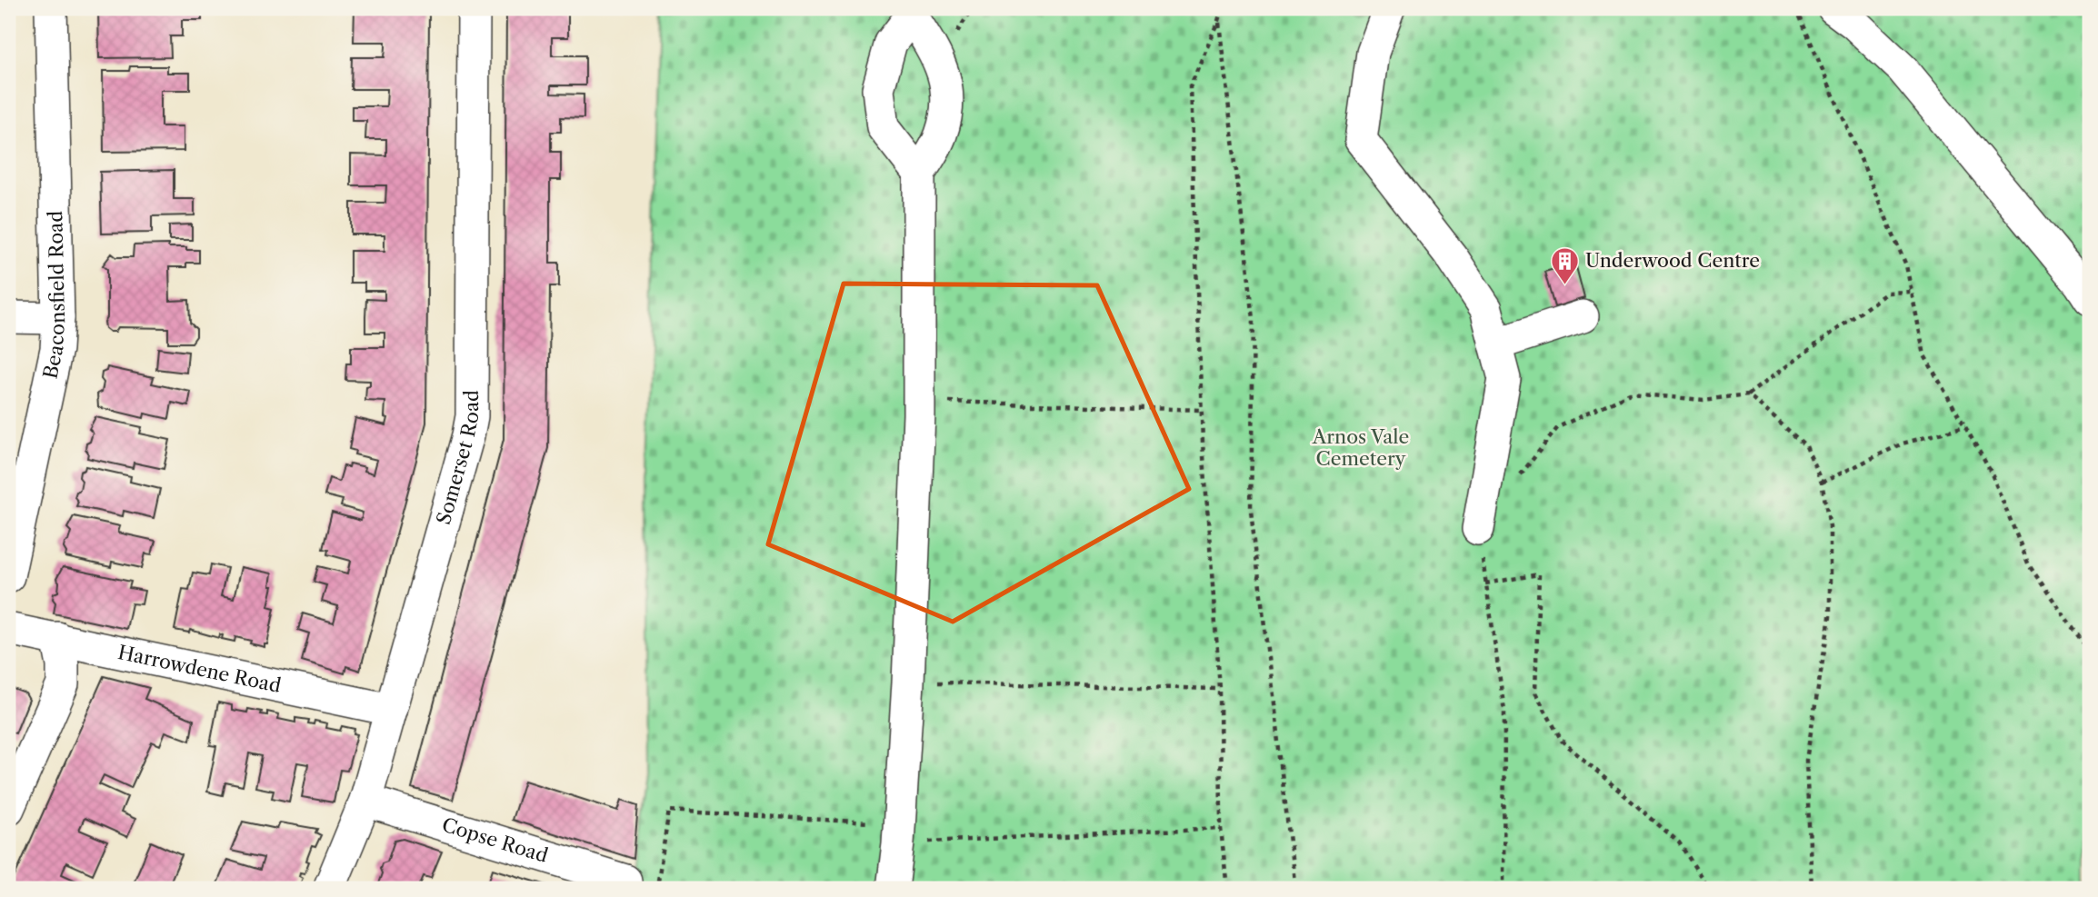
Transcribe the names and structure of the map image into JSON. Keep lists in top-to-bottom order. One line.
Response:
{"streets":{"street":["Beaconsfield Road","Somerset Road","Harrowdene Road","Copse Road"]},"crossings":[["Somerset Road","Harrowdene Road"],["Somerset Road","Copse Road"]],"parks":["Arnos Vale Cemetery"],"places":{"building":["Underwood Centre"]}}
